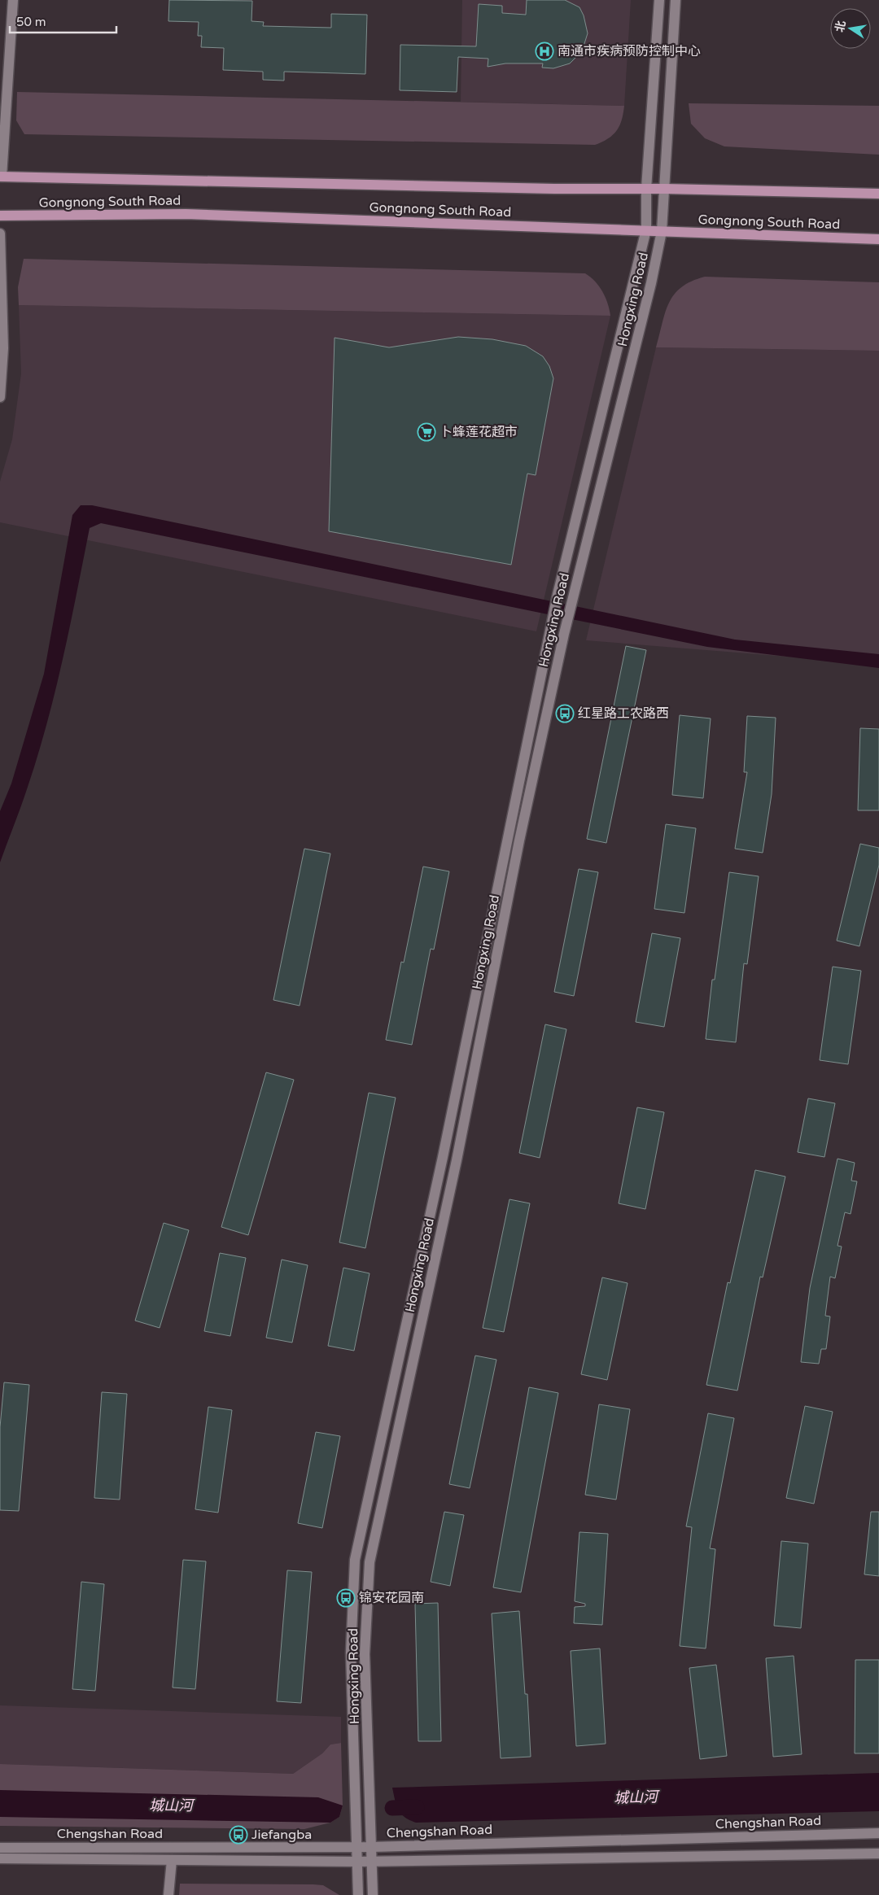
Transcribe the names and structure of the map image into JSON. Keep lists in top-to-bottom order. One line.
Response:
{"streets":{"main road":["Gongnong South Road","Hongxing Road","Chengshan Road"]},"crossings":[["Gongnong South Road","Hongxing Road"],["Hongxing Road","Chengshan Road"]],"water":["城山河"],"places":{"hospital":["南通市疾病预防控制中心"],"supermarket":["卜蜂莲花超市"],"bus stop":["红星路工农路西","锦安花园南","Jiefangba"]},"scale_bar":"50 m","north":"left"}
